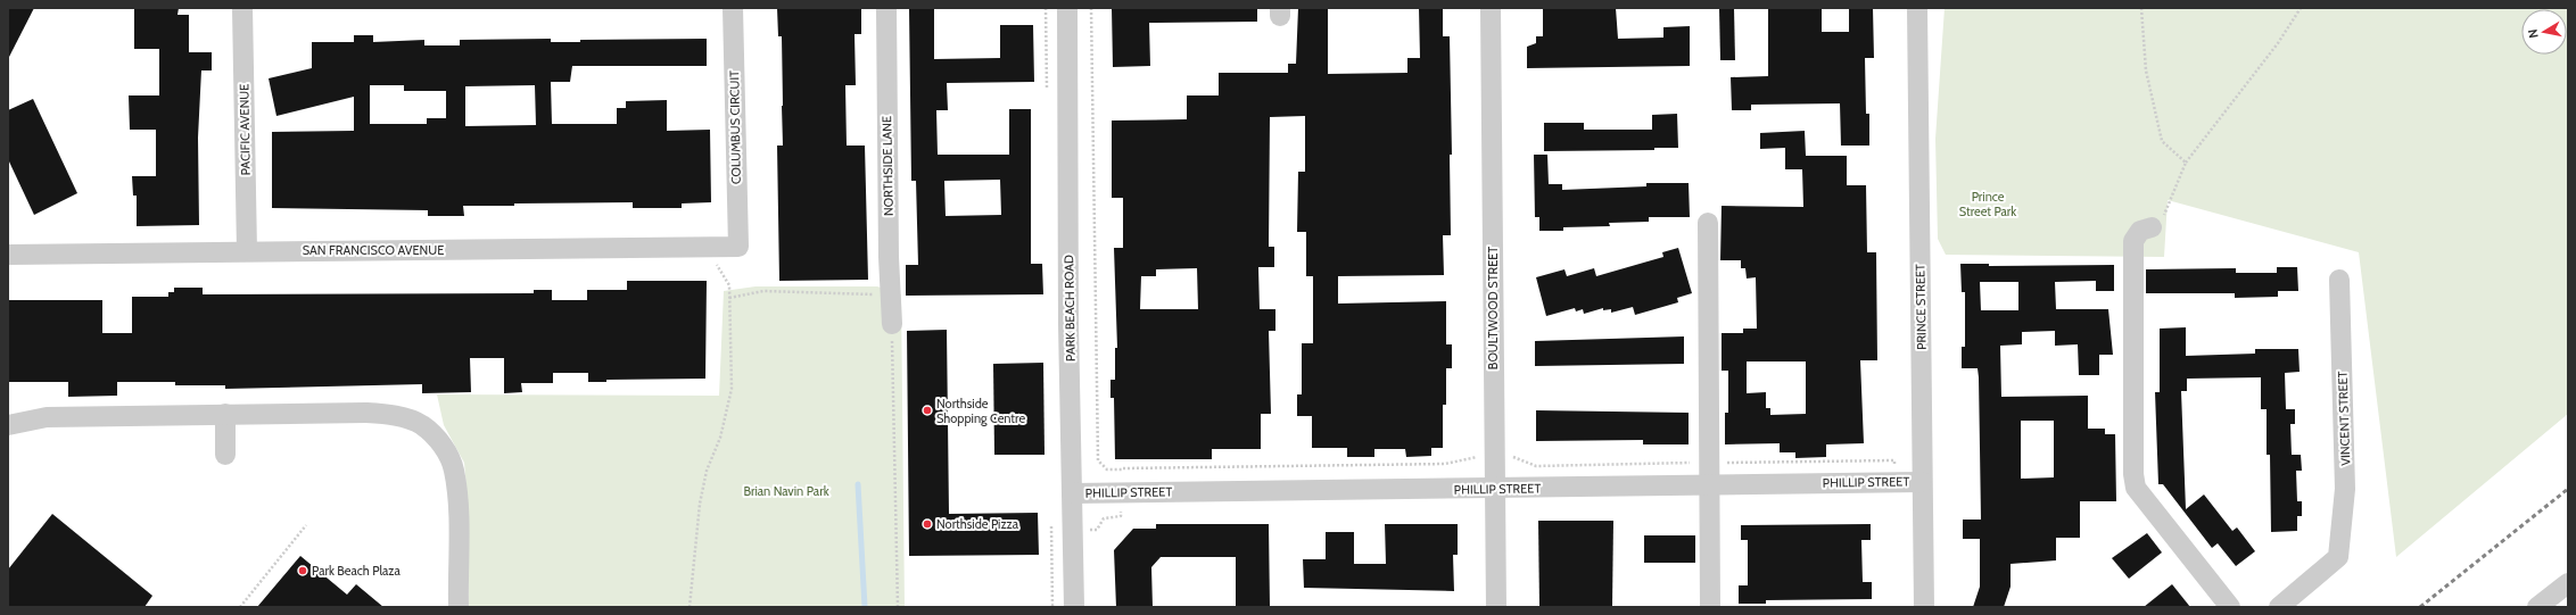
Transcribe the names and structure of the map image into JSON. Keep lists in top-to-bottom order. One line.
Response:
{"streets":{"street":["COLUMBUS CIRCUIT","PACIFIC AVENUE","NORTHSIDE LANE","SAN FRANCISCO AVENUE","PRINCE STREET","PARK BEACH ROAD","BOULTWOOD STREET","VINCENT STREET","PHILLIP STREET"]},"crossings":[["COLUMBUS CIRCUIT","SAN FRANCISCO AVENUE"],["PACIFIC AVENUE","SAN FRANCISCO AVENUE"],["PRINCE STREET","PHILLIP STREET"],["PARK BEACH ROAD","PHILLIP STREET"],["BOULTWOOD STREET","PHILLIP STREET"]],"parks":["Prince Street Park","Brian Navin Park"],"places":["Northside Shopping Centre","Northside Pizza","Park Beach Plaza"],"north":"left"}
